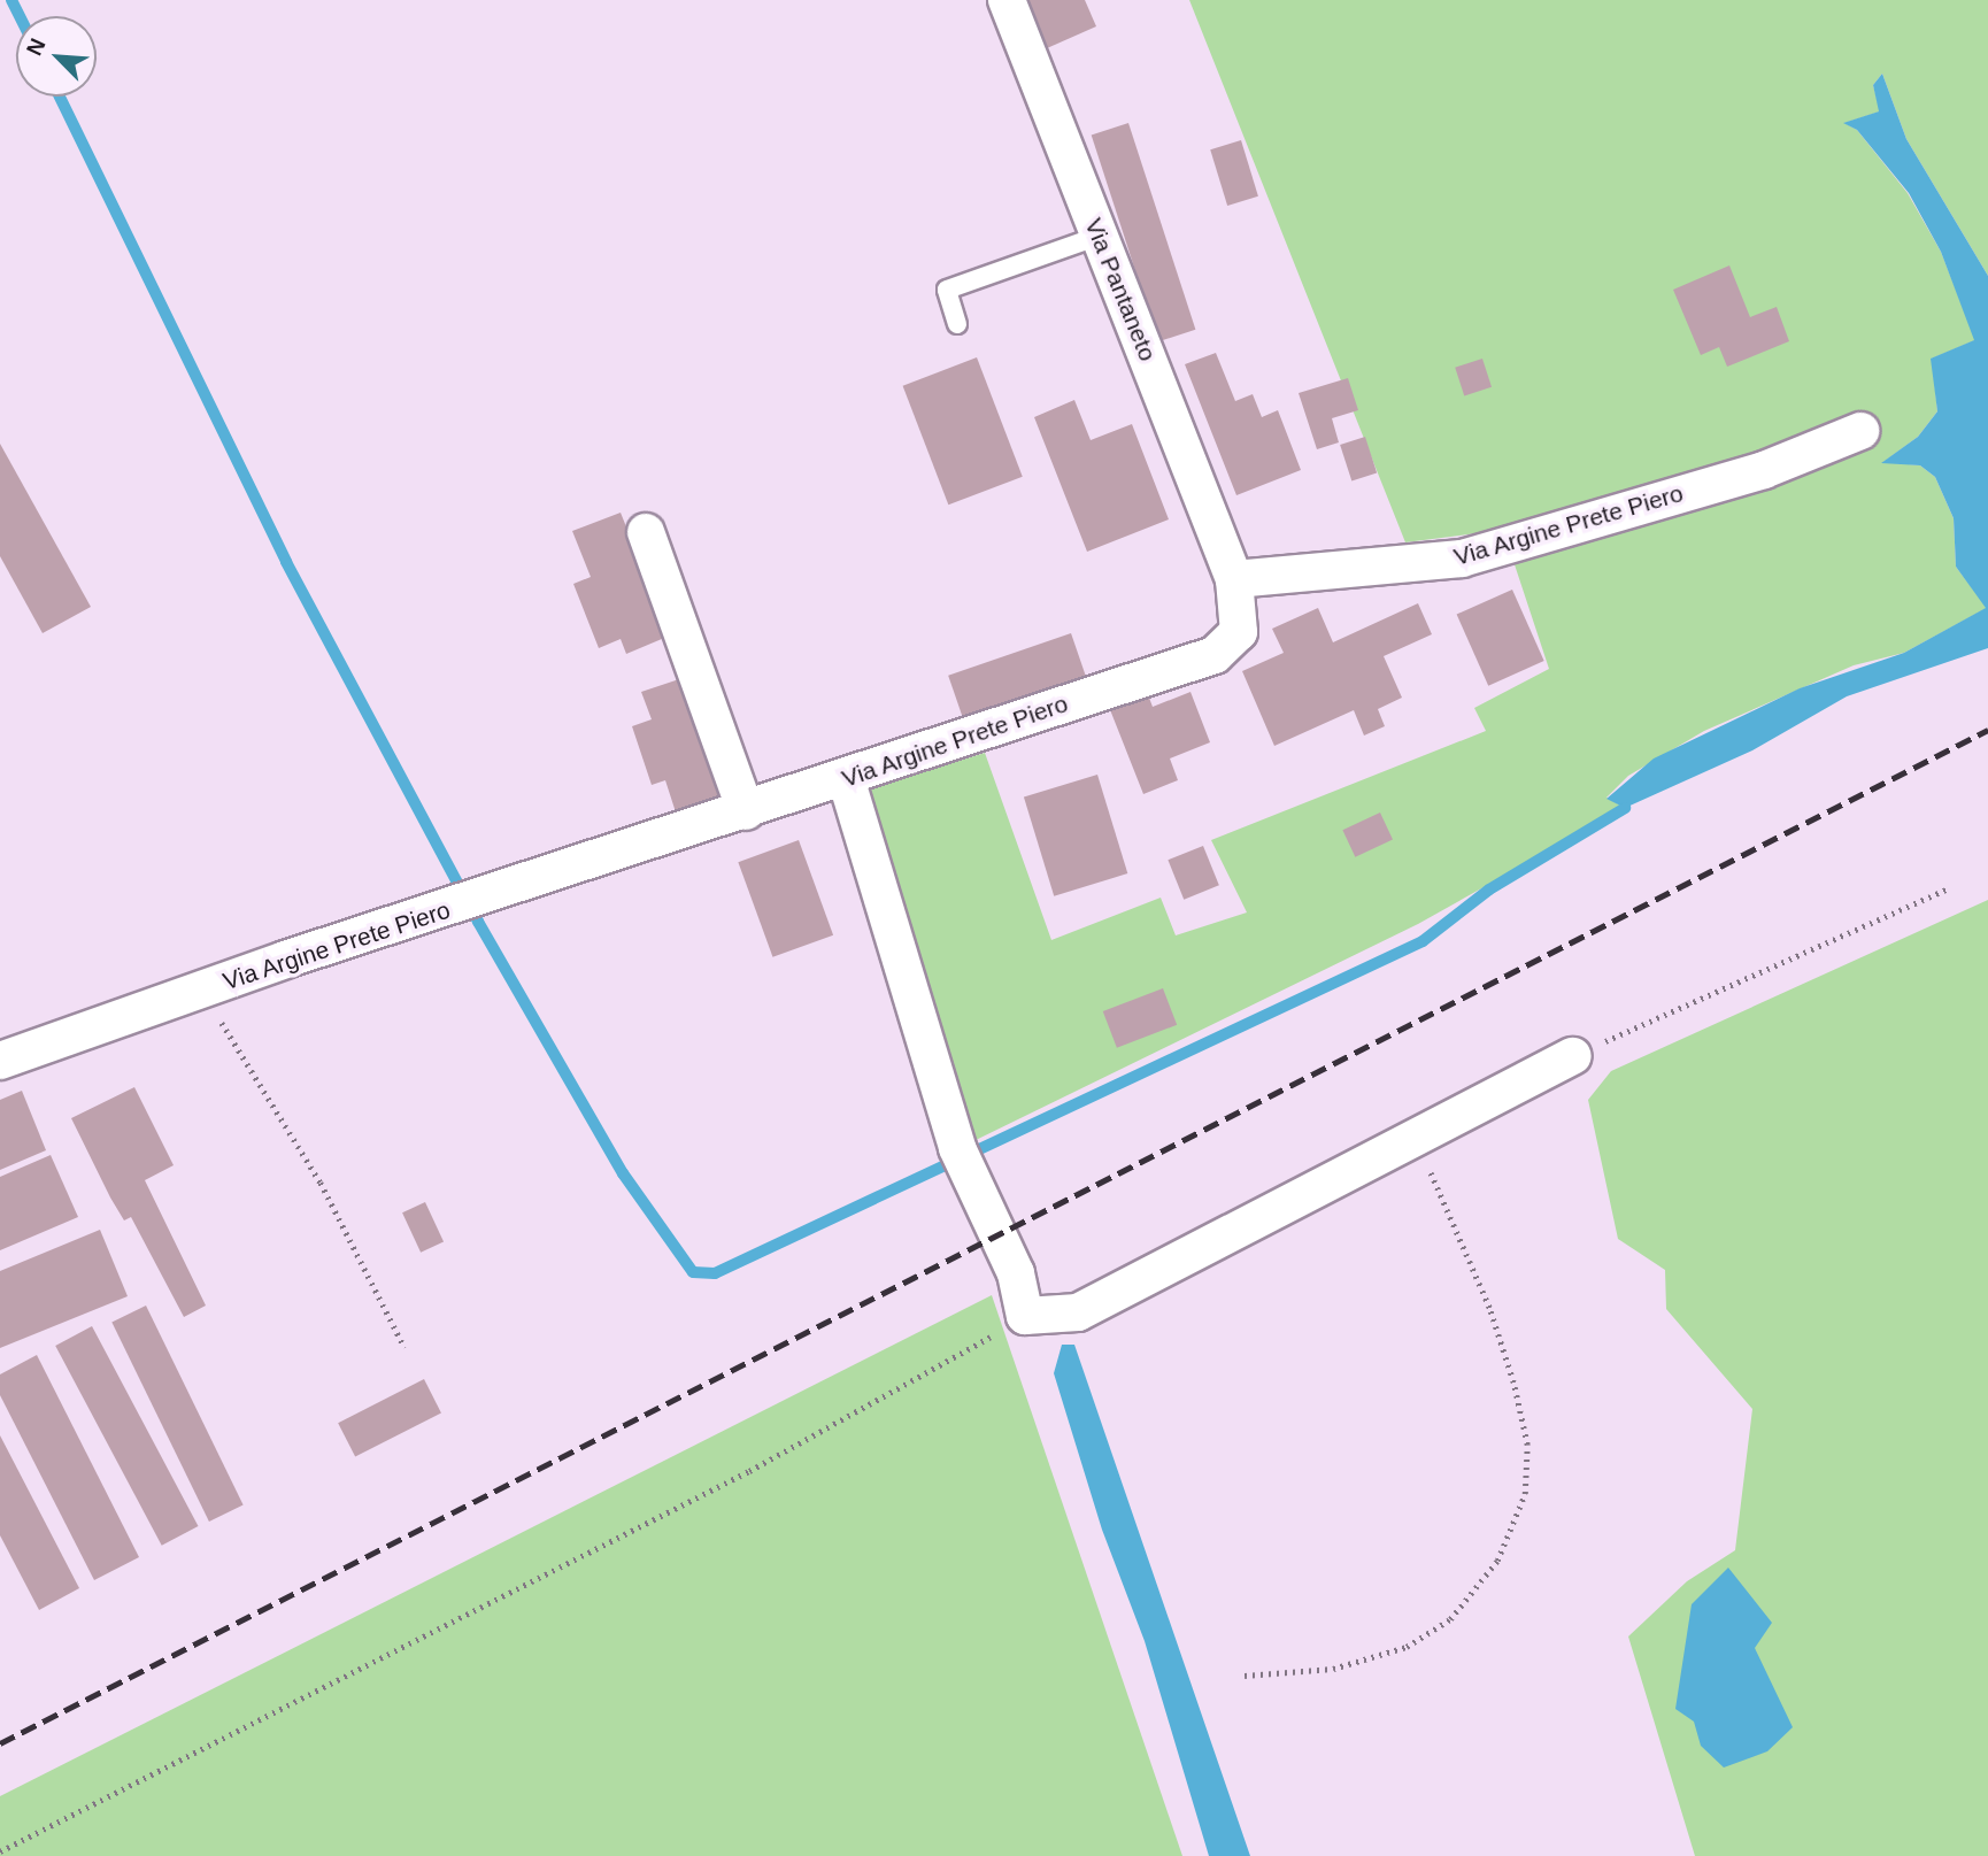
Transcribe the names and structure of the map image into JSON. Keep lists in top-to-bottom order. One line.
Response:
{"streets":{"street":["Via Pantaneto","Via Argine Prete Piero"]},"crossings":[["Via Pantaneto","Via Argine Prete Piero"]],"north":"top left"}
